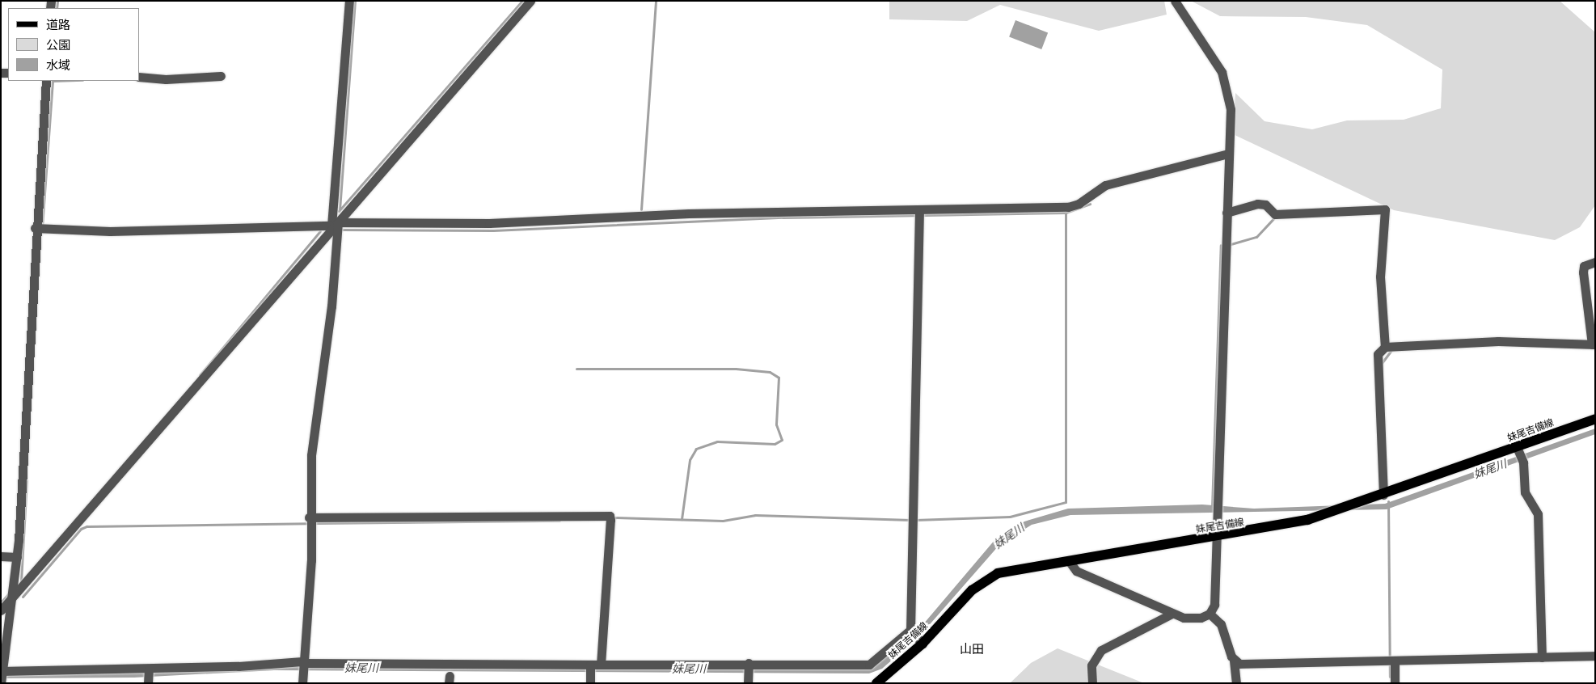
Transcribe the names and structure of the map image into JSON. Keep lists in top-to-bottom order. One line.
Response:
{"streets":{"main road":["妹尾吉備線"]},"districts":["山田"],"water":["妹尾川"],"legend":["道路","公園","水域"]}
